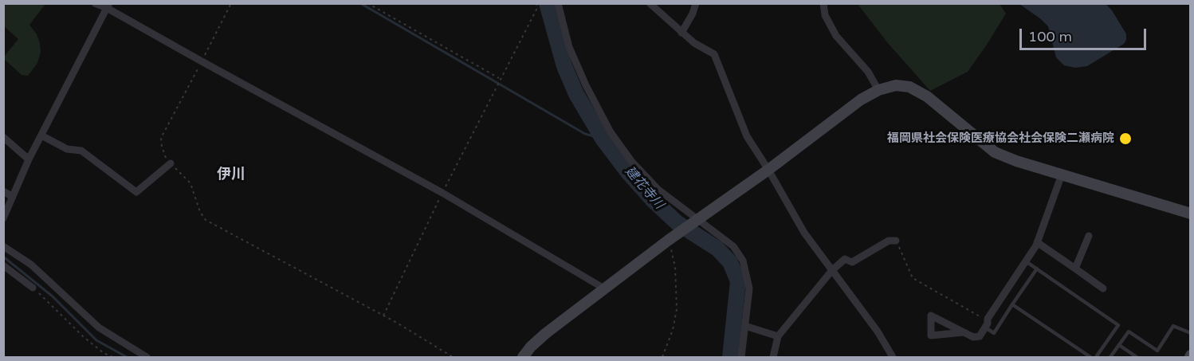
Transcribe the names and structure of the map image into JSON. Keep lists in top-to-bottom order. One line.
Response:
{"districts":["伊川"],"water":["建花寺川"],"places":["福岡県社会保険医療協会社会保険二瀬病院"],"scale_bar":"100 m"}
